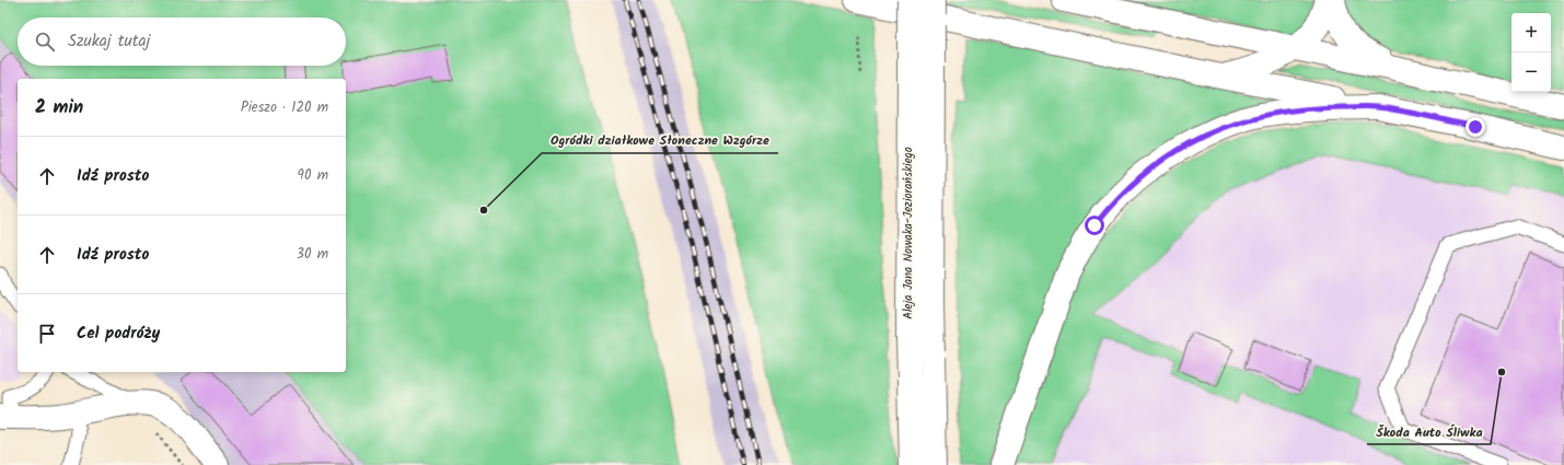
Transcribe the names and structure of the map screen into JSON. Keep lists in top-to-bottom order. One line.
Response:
{"streets":{"main road":["Aleja Jana Nowaka-Jeziorańskiego"]},"places":["Ogródki działkowe Słoneczne Wzgórze","Škoda Auto Śliwka"],"page":{"map_buttons":["+","−"],"search":"Szukaj tutaj","heading":["2 min","Pieszo · 120 m"],"list":[["Idź prosto","90 m"],["Idź prosto","30 m"],"Cel podróży"]}}
